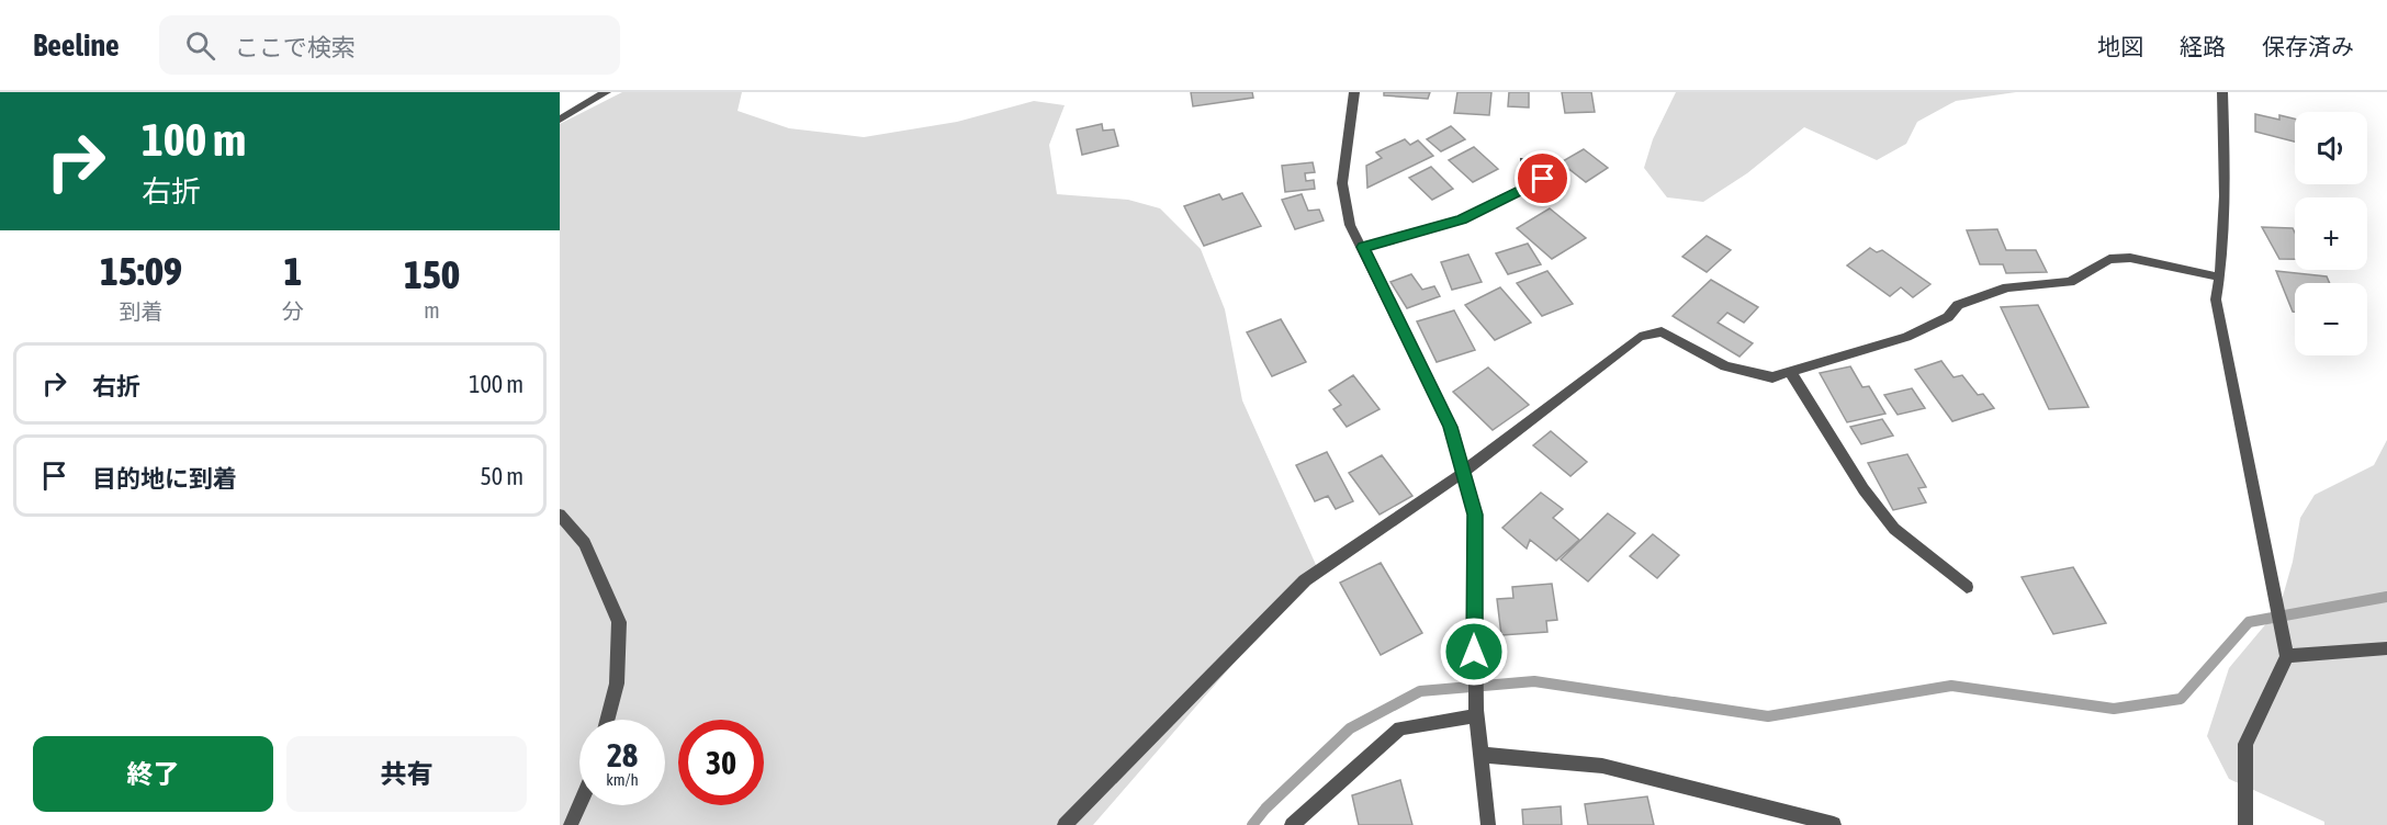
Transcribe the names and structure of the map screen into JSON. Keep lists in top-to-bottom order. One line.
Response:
{"page":{"header":"Beeline","search":"ここで検索","nav":["地図","経路","保存済み"],"turn":["100 m","右折"],"map_buttons":["+","−"],"eta":["15:09","到着","1","分","150","m"],"list":[{"name":"右折","value":"100 m"},{"name":"目的地に到着","value":"50 m"}],"speed":"28 km/h","limit":"30","buttons":["終了","共有"]}}
